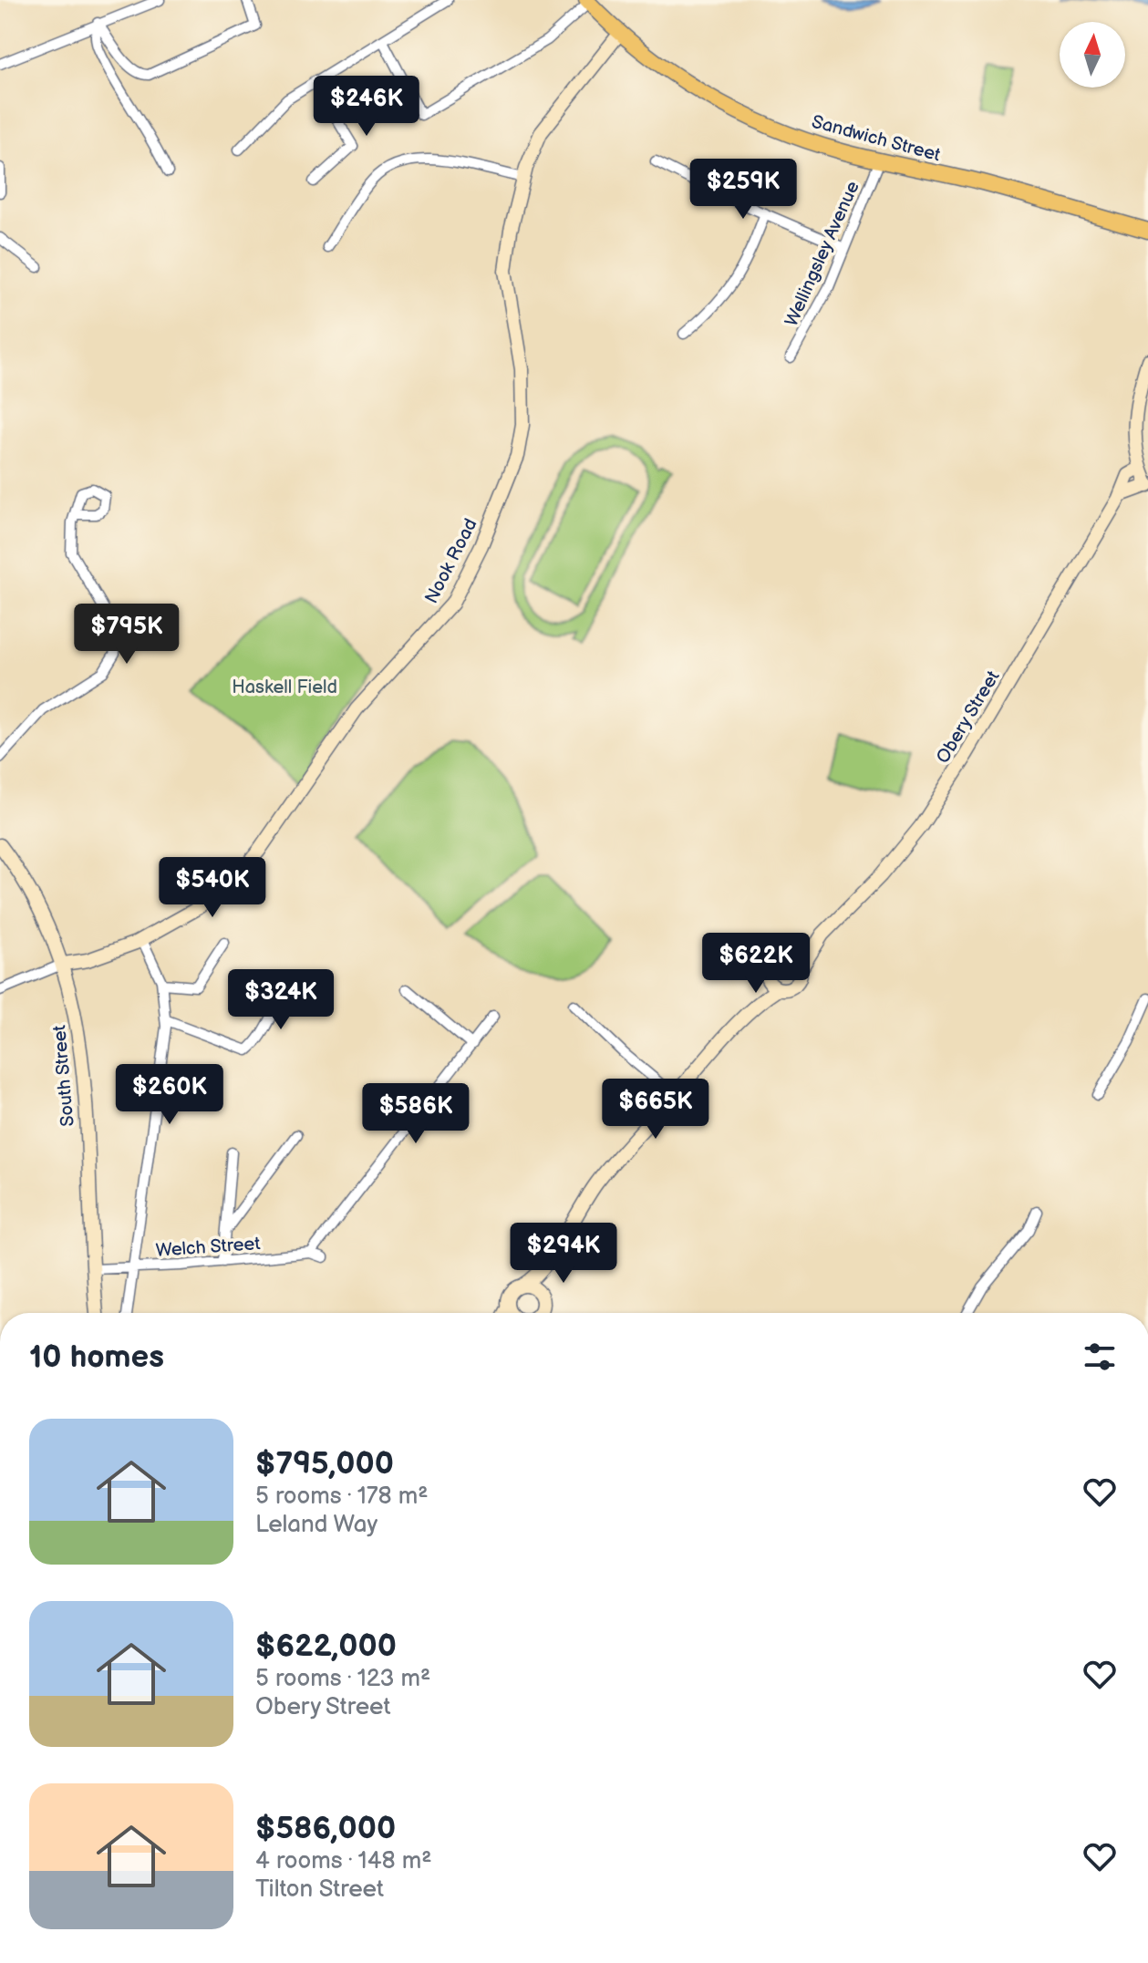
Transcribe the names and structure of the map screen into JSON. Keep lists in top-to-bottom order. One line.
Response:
{"streets":{"main road":["Sandwich Street"],"street":["Wellingsley Avenue","Nook Road","Obery Street","South Street","Welch Street"]},"crossings":[["Sandwich Street","Wellingsley Avenue"],["Sandwich Street","Nook Road"],["Nook Road","South Street"],["South Street","Welch Street"]],"parks":["Haskell Field"],"north":"top","page":{"price":["$246K","$259K","$795K","$540K","$622K","$324K","$260K","$665K","$586K","$294K"],"heading":"10 homes","list":[{"name":"$795,000","note":"5 rooms · 178 m² · Leland Way"},{"name":"$622,000","note":"5 rooms · 123 m² · Obery Street"},{"name":"$586,000","note":"4 rooms · 148 m² · Tilton Street"}]}}
